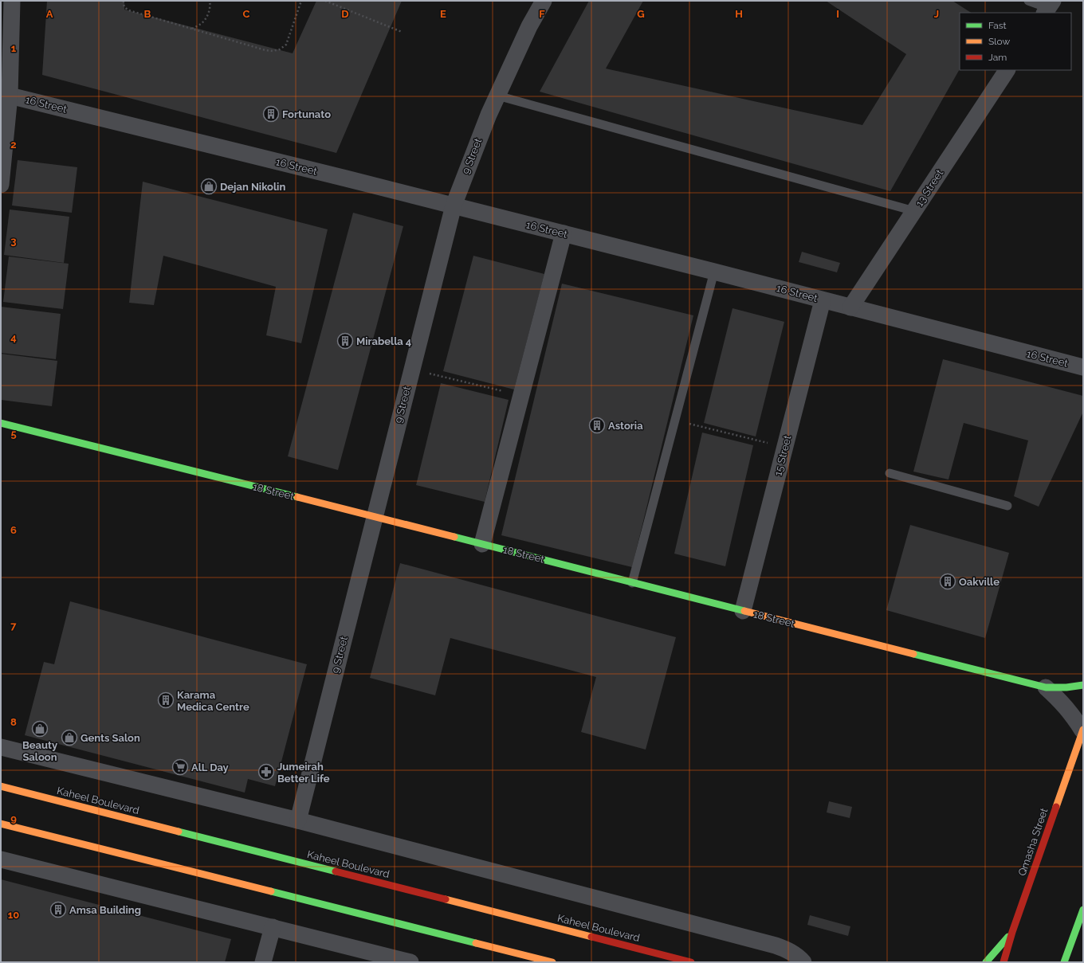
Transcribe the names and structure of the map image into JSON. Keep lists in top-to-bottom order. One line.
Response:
{"streets":{"street":["16 Street","9 Street","13 Street","15 Street","18 Street","Kaheel Boulevard","Qmasha Street"]},"crossings":[["16 Street","9 Street"],["16 Street","13 Street"],["16 Street","15 Street"],["9 Street","18 Street"],["15 Street","18 Street"],["18 Street","Qmasha Street"]],"places":{"building":["Fortunato","Mirabella 4","Astoria","Oakville","Karama Medica Centre","Amsa Building"],"shop":["Dejan Nikolin","Beauty Saloon","Gents Salon"],"supermarket":["AlL Day"],"pharmacy":["Jumeirah Better Life"]},"legend":["Fast","Slow","Jam"],"grid":{"columns":["A","B","C","D","E","F","G","H","I","J"],"rows":["1","2","3","4","5","6","7","8","9","10"]}}
